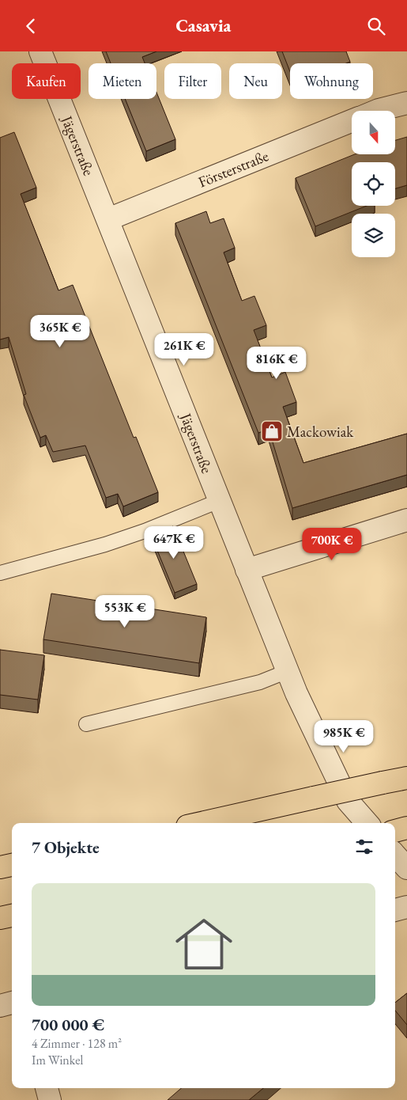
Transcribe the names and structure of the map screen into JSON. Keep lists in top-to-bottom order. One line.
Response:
{"streets":{"street":["Jägerstraße","Försterstraße"]},"crossings":[["Jägerstraße","Försterstraße"]],"places":{"shop":["Mackowiak"]},"north":"bottom","page":{"header":"Casavia","chip":["Kaufen","Mieten","Filter","Neu","Wohnung"],"price":["365K €","261K €","816K €","647K €","700K €","553K €","985K €"],"heading":"7 Objekte","list":[{"name":"700 000 €","note":"4 Zimmer · 128 m² · Im Winkel"}]}}
